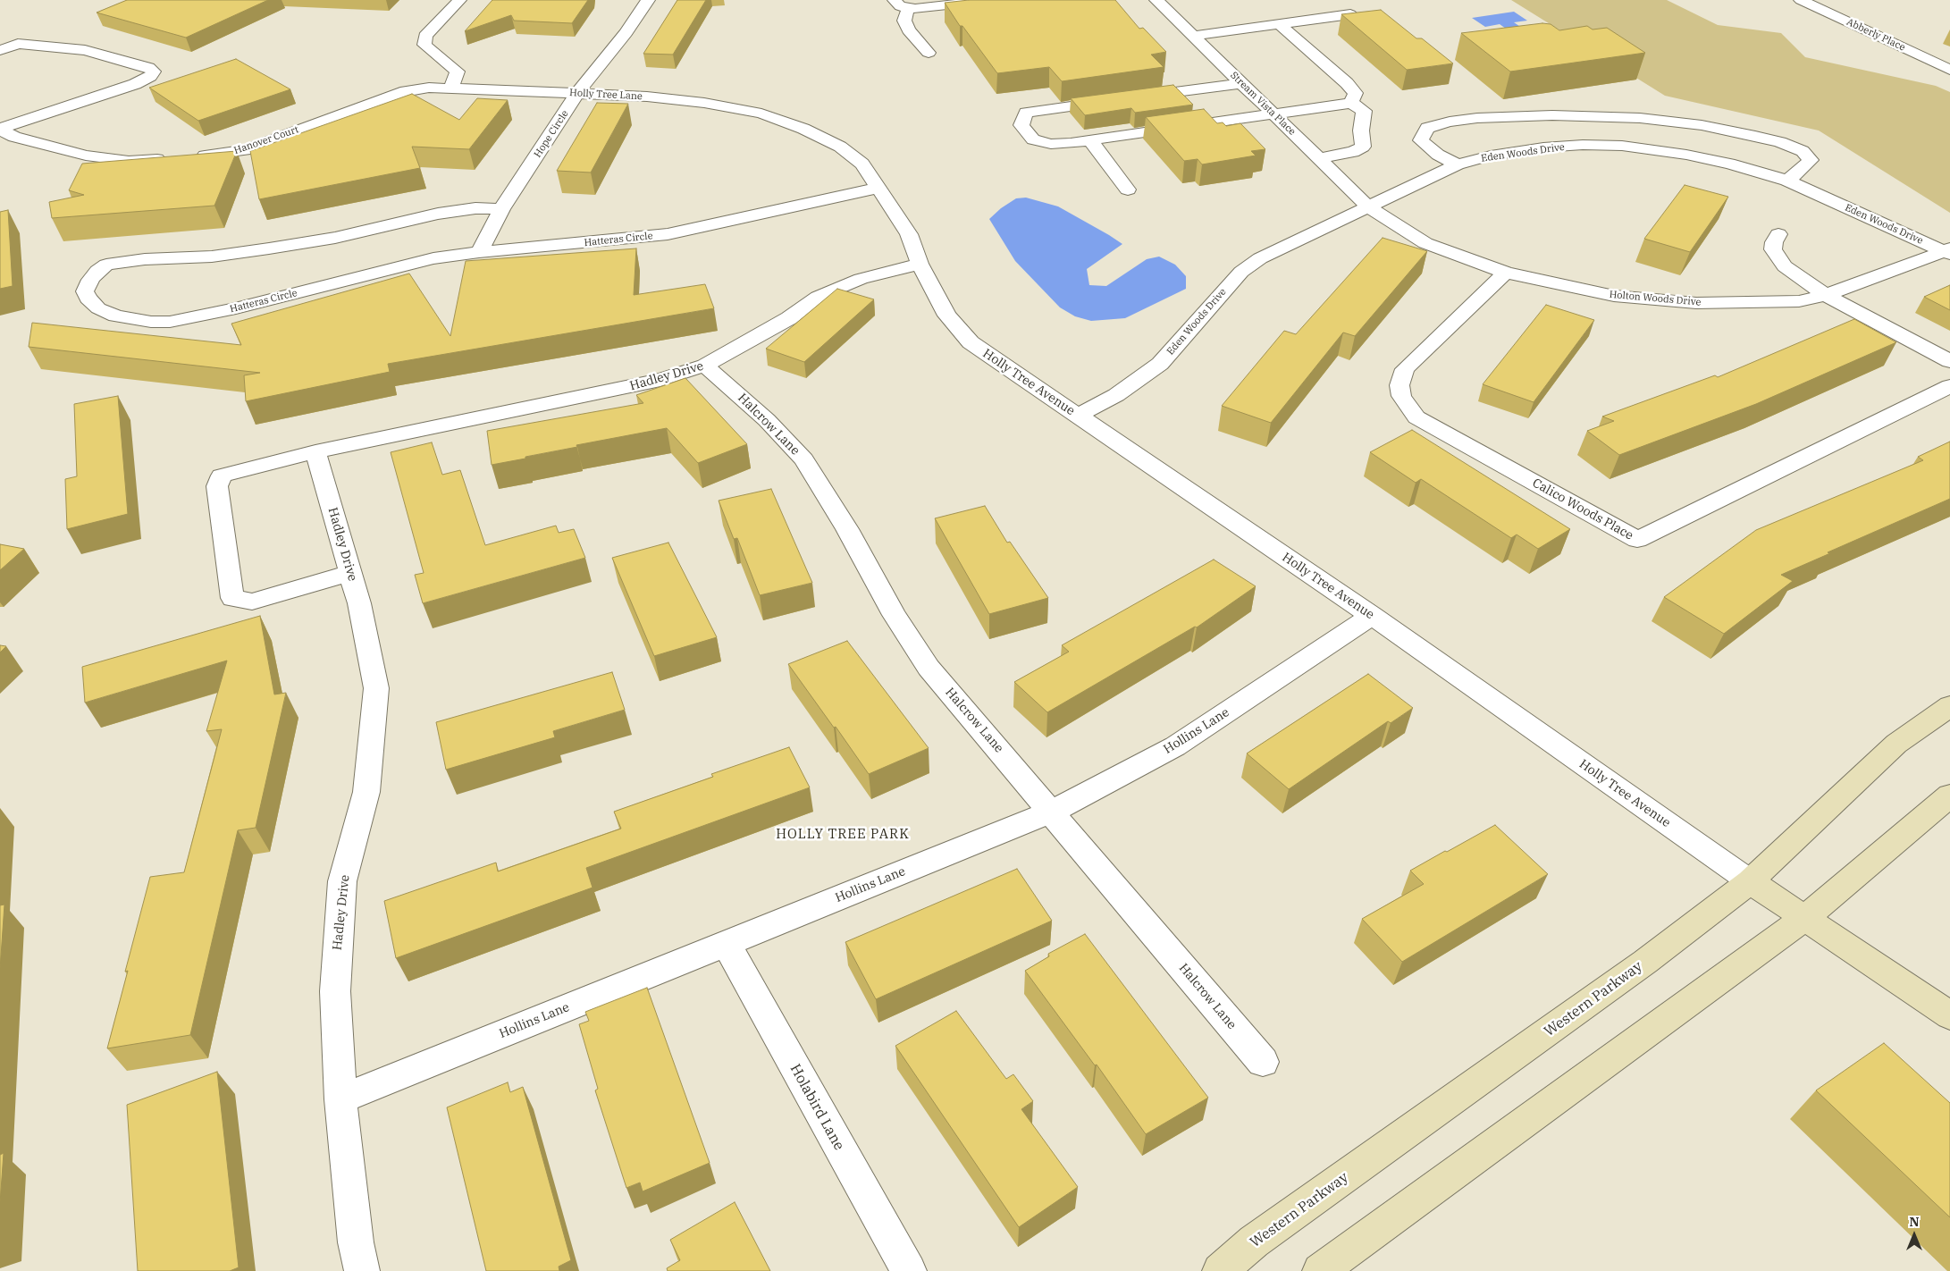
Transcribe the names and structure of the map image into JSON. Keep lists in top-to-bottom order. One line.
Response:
{"streets":{"main road":["Holly Tree Avenue","Western Parkway"],"street":["Abberly Place","Holly Tree Lane","Stream Vista Place","Hope Circle","Hanover Court","Eden Woods Drive","Hatteras Circle","Holton Woods Drive","Hadley Drive","Halcrow Lane","Calico Woods Place","Hollins Lane","Holabird Lane"]},"crossings":[["Holly Tree Lane","Hope Circle"],["Holly Tree Lane","Hanover Court"],["Holly Tree Lane","Holly Tree Avenue"],["Stream Vista Place","Eden Woods Drive"],["Stream Vista Place","Holton Woods Drive"],["Hope Circle","Hatteras Circle"],["Eden Woods Drive","Holton Woods Drive"],["Eden Woods Drive","Holly Tree Avenue"],["Hatteras Circle","Holly Tree Avenue"],["Holton Woods Drive","Calico Woods Place"],["Hadley Drive","Holly Tree Avenue"],["Hadley Drive","Halcrow Lane"],["Hadley Drive","Hollins Lane"],["Holly Tree Avenue","Hollins Lane"],["Holly Tree Avenue","Western Parkway"],["Halcrow Lane","Hollins Lane"],["Hollins Lane","Holabird Lane"]],"districts":["HOLLY TREE PARK"],"north":"top"}
